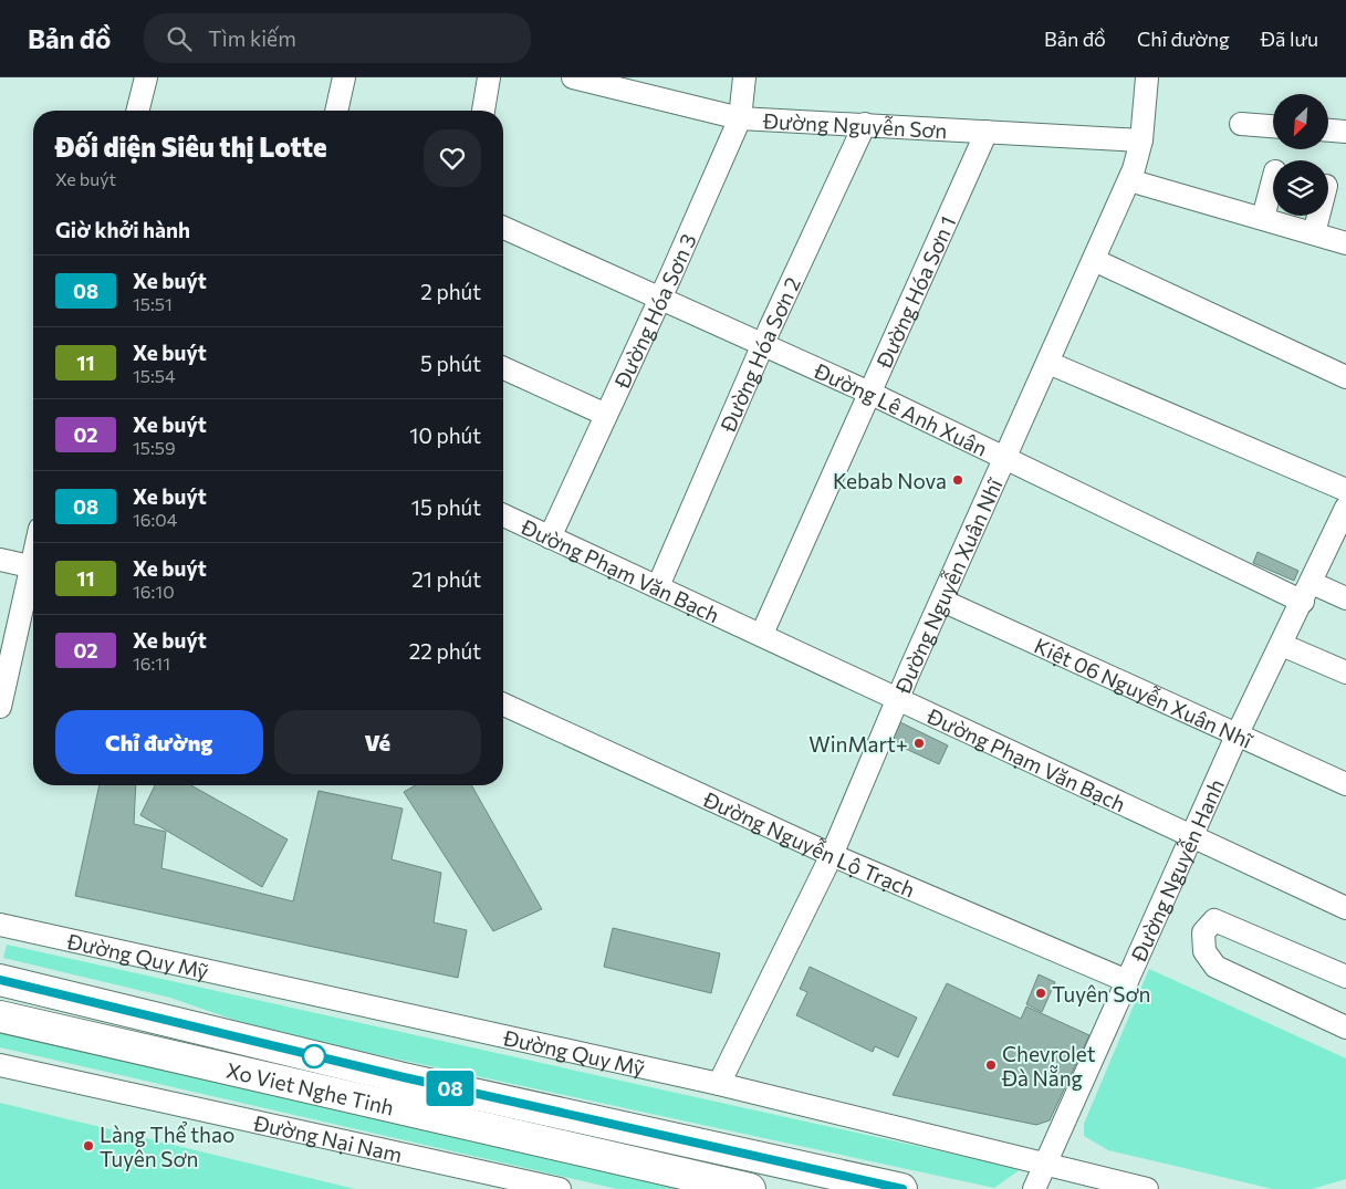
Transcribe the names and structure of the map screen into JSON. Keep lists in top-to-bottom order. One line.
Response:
{"streets":{"highway":["Xo Viet Nghe Tinh"],"street":["Đường Nguyễn Sơn","Đường Hóa Sơn 1","Đường Hóa Sơn 3","Đường Hóa Sơn 2","Đường Lê Anh Xuân","Đường Phạm Văn Bạch","Đường Nguyễn Xuân Nhĩ","Kiệt 06 Nguyễn Xuân Nhĩ","Đường Nguyễn Lộ Trạch","Đường Nguyễn Hanh","Đường Quy Mỹ","Đường Nại Nam"]},"crossings":[["Đường Nguyễn Sơn","Đường Hóa Sơn 1"],["Đường Nguyễn Sơn","Đường Hóa Sơn 3"],["Đường Nguyễn Sơn","Đường Hóa Sơn 2"],["Đường Nguyễn Sơn","Đường Nguyễn Xuân Nhĩ"],["Đường Hóa Sơn 1","Đường Lê Anh Xuân"],["Đường Hóa Sơn 1","Đường Phạm Văn Bạch"],["Đường Hóa Sơn 3","Đường Lê Anh Xuân"],["Đường Hóa Sơn 3","Đường Phạm Văn Bạch"],["Đường Hóa Sơn 2","Đường Lê Anh Xuân"],["Đường Hóa Sơn 2","Đường Phạm Văn Bạch"],["Đường Lê Anh Xuân","Đường Nguyễn Xuân Nhĩ"],["Đường Lê Anh Xuân","Đường Nguyễn Hanh"],["Đường Phạm Văn Bạch","Đường Nguyễn Xuân Nhĩ"],["Đường Phạm Văn Bạch","Đường Nguyễn Hanh"],["Đường Nguyễn Xuân Nhĩ","Kiệt 06 Nguyễn Xuân Nhĩ"],["Đường Nguyễn Xuân Nhĩ","Đường Nguyễn Lộ Trạch"],["Đường Nguyễn Xuân Nhĩ","Đường Quy Mỹ"],["Kiệt 06 Nguyễn Xuân Nhĩ","Đường Nguyễn Hanh"],["Đường Nguyễn Lộ Trạch","Đường Nguyễn Hanh"],["Đường Nguyễn Hanh","Đường Quy Mỹ"]],"places":["Kebab Nova","WinMart+","Tuyên Sơn","Chevrolet Đà Nẵng","Làng Thể thao Tuyên Sơn"],"lines":["bus line 08"],"north":"bottom left","page":{"header":"Bản đồ","search":"Tìm kiếm","nav":["Bản đồ","Chỉ đường","Đã lưu"],"on_map":"08","heading":[["Đối diện Siêu thị Lotte","Xe buýt"],"Giờ khởi hành"],"list":[{"mark":"08","name":"Xe buýt","note":"15:51","value":"2 phút"},{"mark":"11","name":"Xe buýt","note":"15:54","value":"5 phút"},{"mark":"02","name":"Xe buýt","note":"15:59","value":"10 phút"},{"mark":"08","name":"Xe buýt","note":"16:04","value":"15 phút"},{"mark":"11","name":"Xe buýt","note":"16:10","value":"21 phút"},{"mark":"02","name":"Xe buýt","note":"16:11","value":"22 phút"}],"buttons":["Chỉ đường","Vé"]}}
